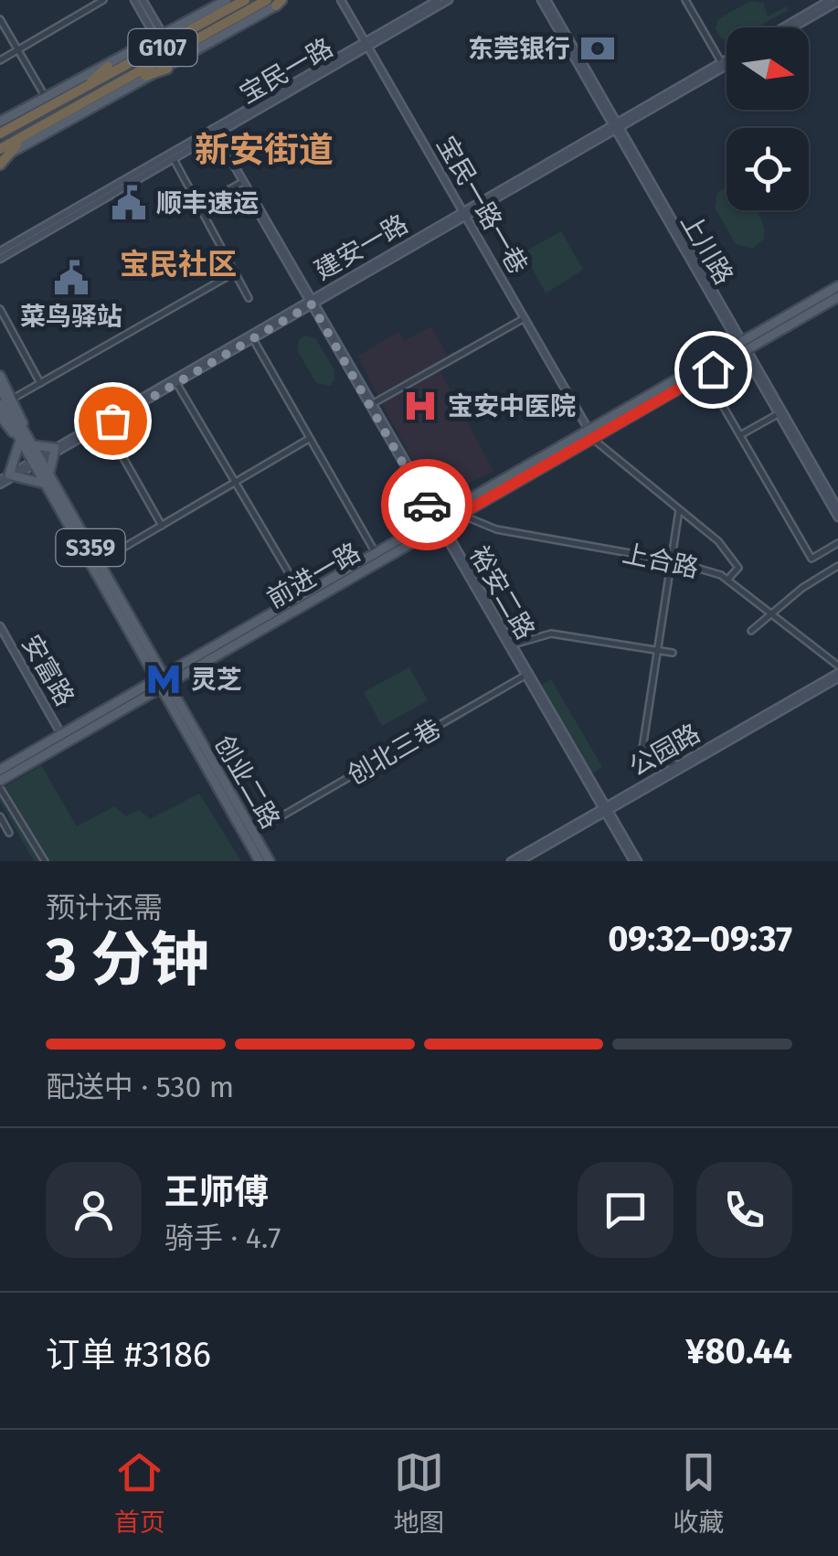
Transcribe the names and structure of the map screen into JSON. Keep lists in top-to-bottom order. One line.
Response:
{"streets":{"highway":["G107"],"main road":["宝民一路","宝民一路一巷","建安一路","上川路","S359","前进一路","裕安二路","安富路","公园路","创业二路"],"street":["上合路","创北三巷"]},"crossings":[["宝民一路","宝民一路一巷"],["宝民一路","裕安二路"],["宝民一路一巷","建安一路"],["宝民一路一巷","前进一路"],["建安一路","上川路"],["建安一路","裕安二路"],["建安一路","创业二路"],["上川路","前进一路"],["上合路","前进一路"],["上合路","公园路"],["前进一路","裕安二路"],["前进一路","安富路"],["前进一路","创业二路"],["裕安二路","公园路"],["裕安二路","创北三巷"]],"districts":["新安街道","宝民社区"],"places":{"bank":["东莞银行"],"public building":["顺丰速运","菜鸟驿站"],"hospital":["宝安中医院"],"metro station":["灵芝"]},"north":"right","page":{"heading":["3 分钟","预计还需","09:32–09:37"],"panel":["王师傅","骑手 · 4.7","订单 #3186","¥80.44"],"bar":"配送中 · 530 m","tabs":["首页","地图","收藏"]}}
